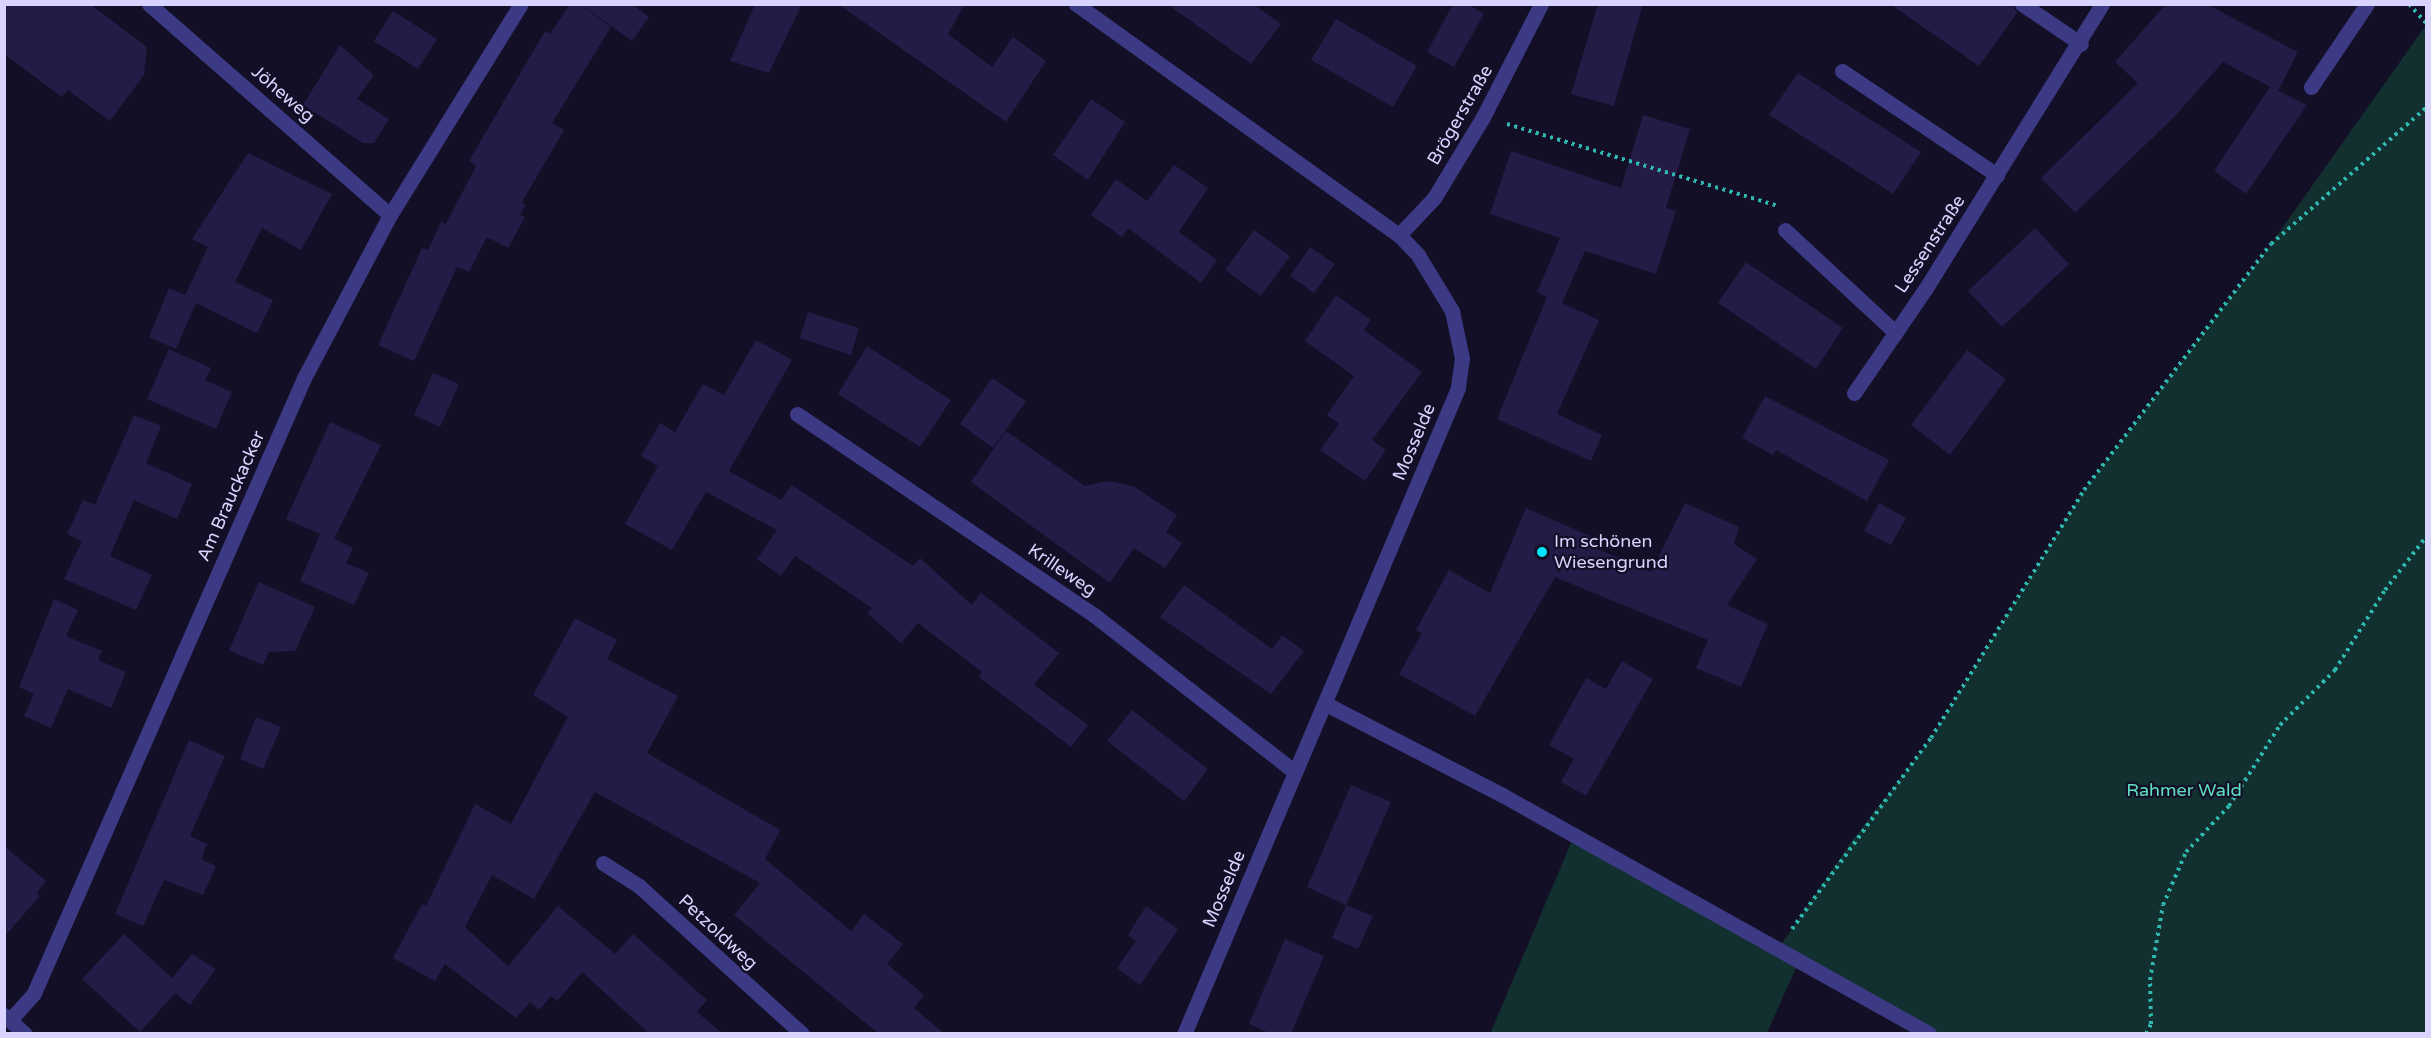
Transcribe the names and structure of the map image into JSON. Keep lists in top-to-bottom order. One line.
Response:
{"streets":{"street":["Jöheweg","Brögerstraße","Lessenstraße","Mosselde","Am Brauckacker","Krilleweg","Petzoldweg"]},"crossings":[["Jöheweg","Am Brauckacker"],["Brögerstraße","Mosselde"],["Mosselde","Krilleweg"]],"parks":["Rahmer Wald"],"places":["Im schönen Wiesengrund"]}
